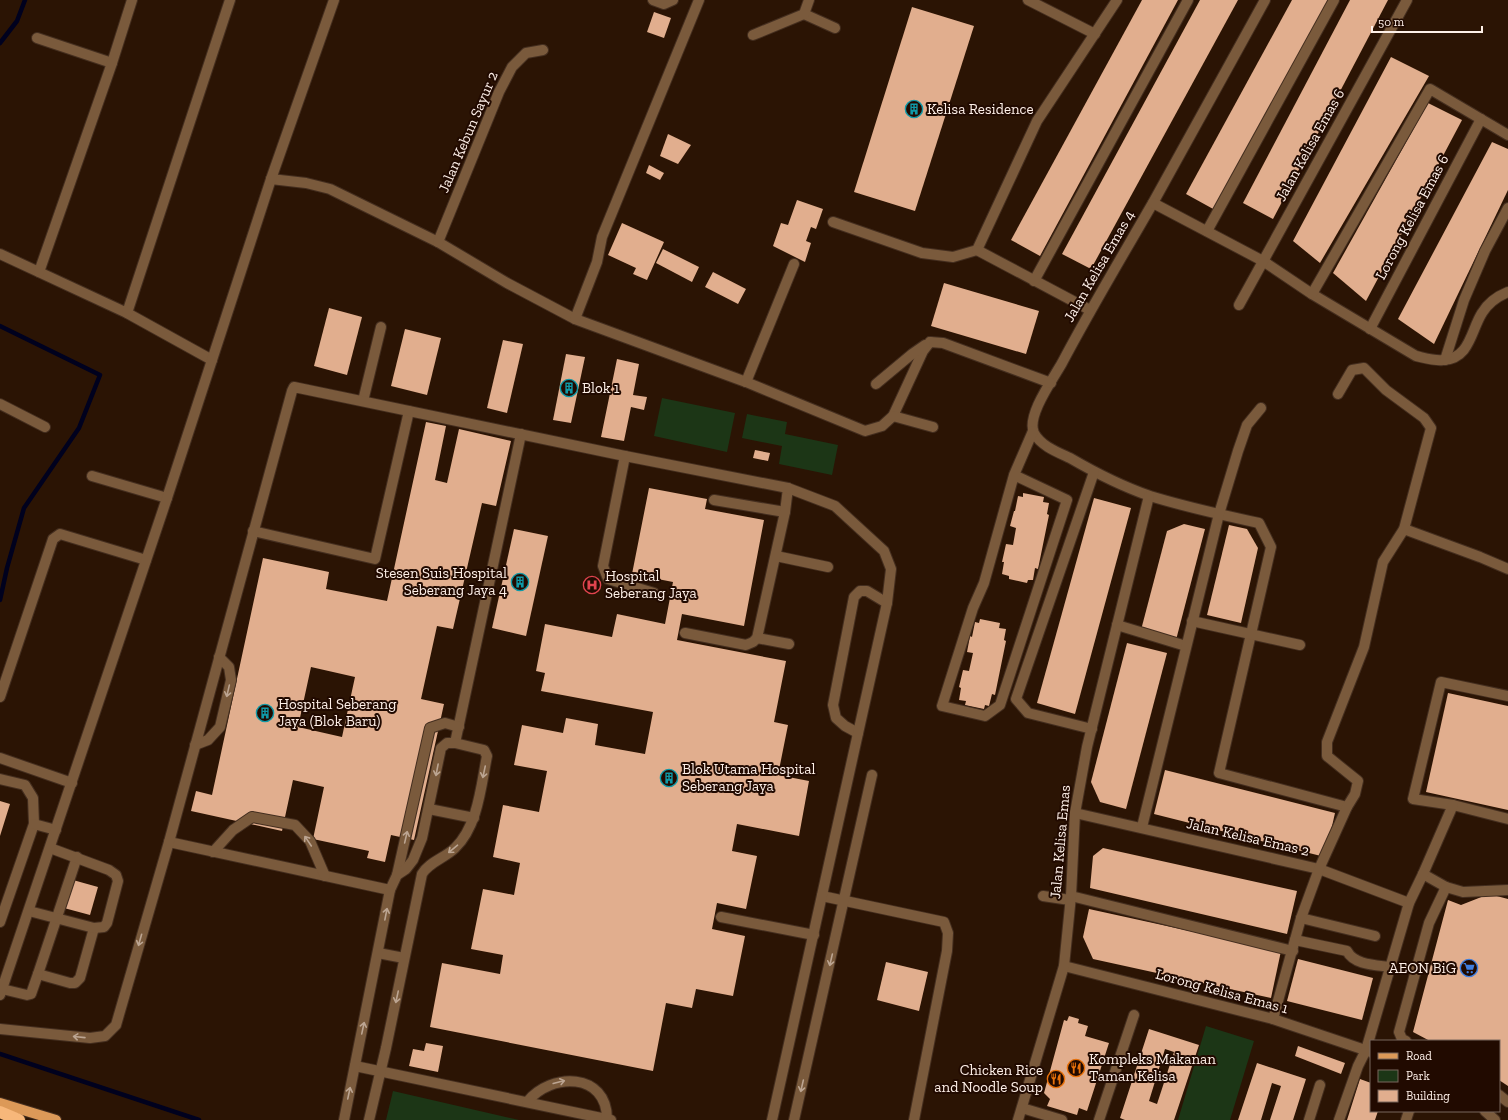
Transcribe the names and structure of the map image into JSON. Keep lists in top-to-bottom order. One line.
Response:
{"streets":{"street":["Jalan Kebun Sayur 2","Jalan Kelisa Emas 6","Lorong Kelisa Emas 6","Jalan Kelisa Emas 4","Jalan Kelisa Emas 2","Jalan Kelisa Emas","Lorong Kelisa Emas 1"]},"crossings":[["Jalan Kelisa Emas 2","Jalan Kelisa Emas"],["Jalan Kelisa Emas","Lorong Kelisa Emas 1"]],"places":{"building":["Kelisa Residence","Blok 1","Stesen Suis Hospital Seberang Jaya 4","Hospital Seberang Jaya (Blok Baru)","Blok Utama Hospital Seberang Jaya"],"hospital":["Hospital Seberang Jaya"],"supermarket":["AEON BiG"],"restaurant":["Kompleks Makanan Taman Kelisa","Chicken Rice and Noodle Soup"]},"legend":["Road","Park","Building"],"scale_bar":"50 m"}
